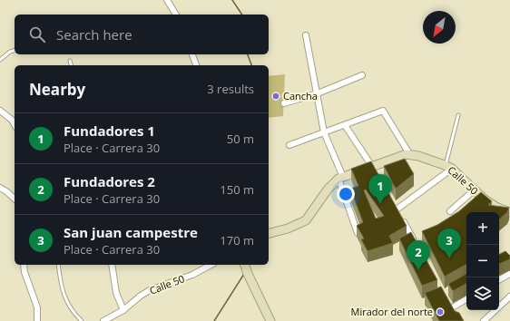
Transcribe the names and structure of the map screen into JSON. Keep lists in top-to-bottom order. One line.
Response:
{"streets":{"street":["Calle 50"]},"places":["Cancha","Mirador del norte"],"north":"bottom left","page":{"search":"Search here","heading":["Nearby","3 results"],"list":[{"mark":"1","name":"Fundadores 1","note":"Place · Carrera 30","value":"50 m"},{"mark":"2","name":"Fundadores 2","note":"Place · Carrera 30","value":"150 m"},{"mark":"3","name":"San juan campestre","note":"Place · Carrera 30","value":"170 m"}],"pins":["1","3","2"],"map_buttons":["+","−"]}}
